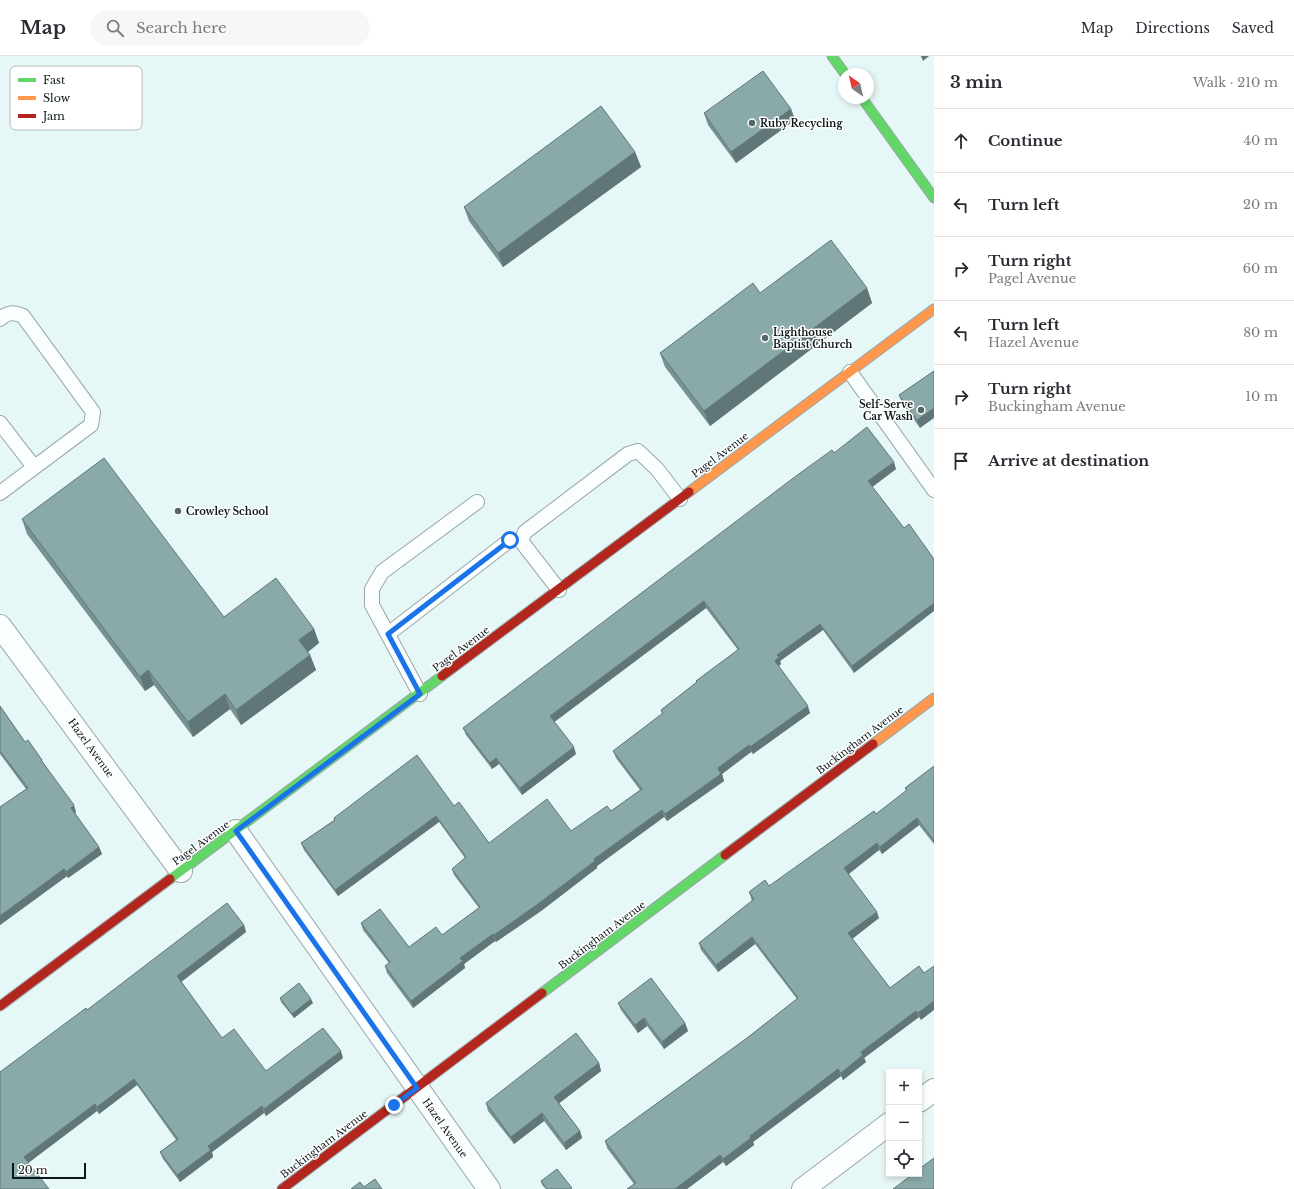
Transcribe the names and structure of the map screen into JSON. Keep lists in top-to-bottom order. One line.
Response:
{"streets":{"street":["Pagel Avenue","Buckingham Avenue","Hazel Avenue"]},"crossings":[["Pagel Avenue","Hazel Avenue"],["Buckingham Avenue","Hazel Avenue"]],"places":["Ruby Recycling","Lighthouse Baptist Church","Self-Serve Car Wash","Crowley School"],"legend":["Fast","Slow","Jam"],"scale_bar":"20 m","north":"top left","page":{"header":"Map","search":"Search here","nav":["Map","Directions","Saved"],"heading":["3 min","Walk · 210 m"],"list":[["Continue","40 m"],["Turn left","20 m"],["Turn right","Pagel Avenue","60 m"],["Turn left","Hazel Avenue","80 m"],["Turn right","Buckingham Avenue","10 m"],"Arrive at destination"],"map_buttons":["+","−"],"scale":"20 m"}}
